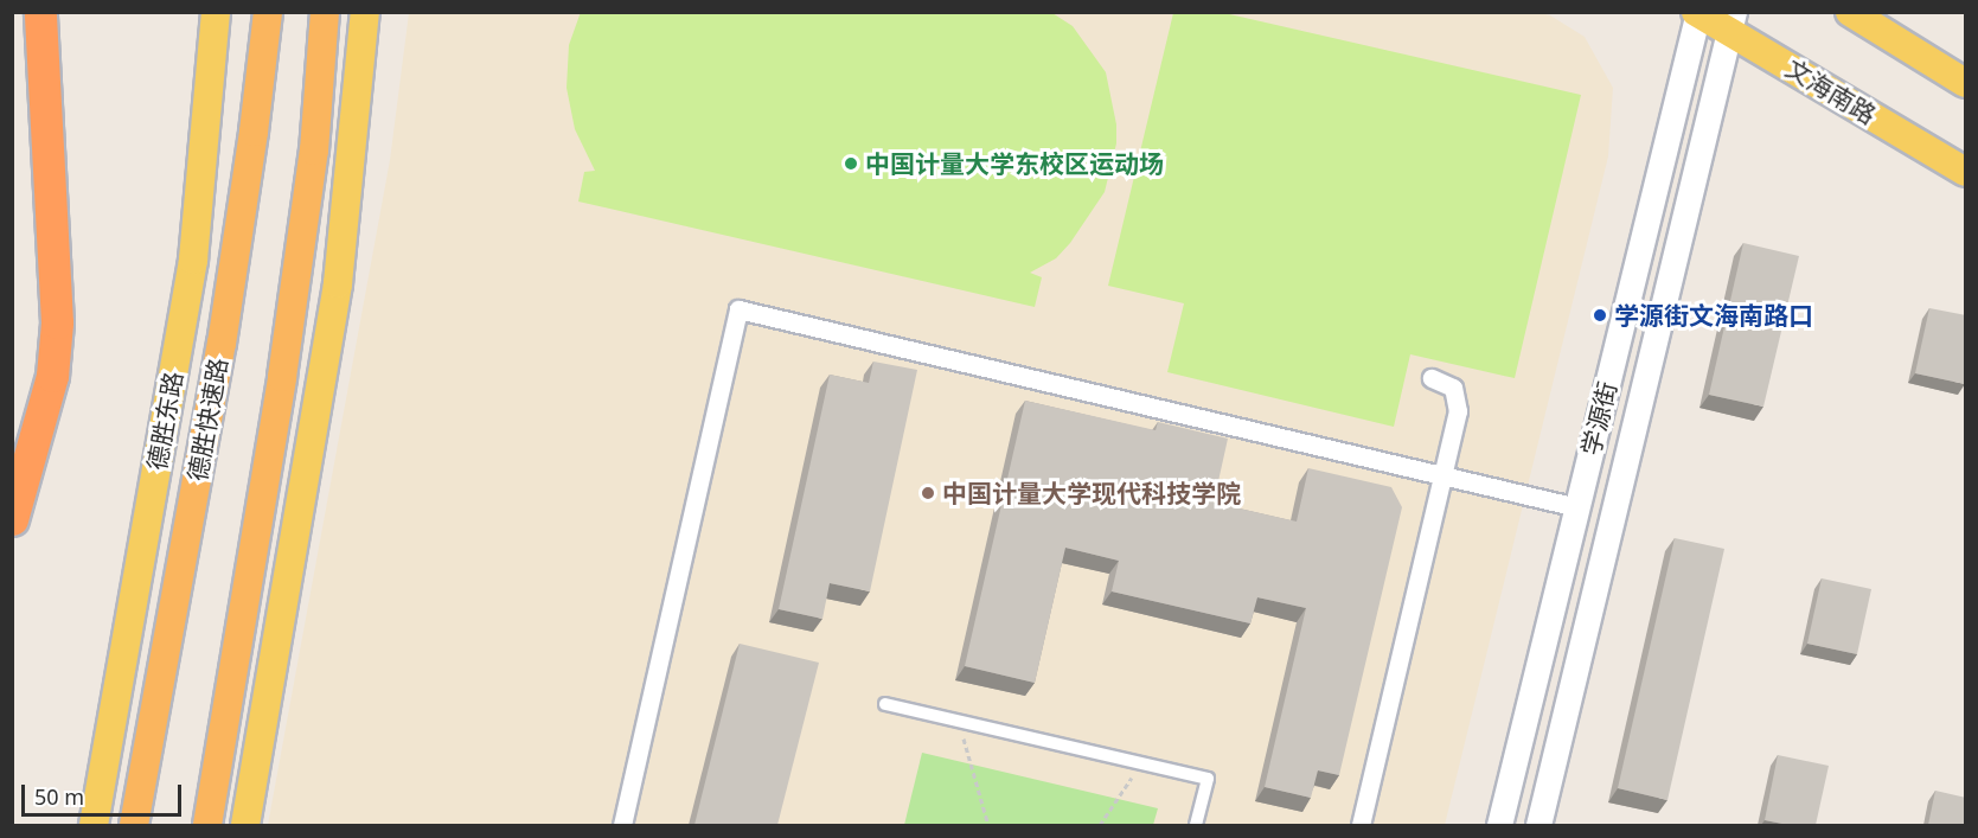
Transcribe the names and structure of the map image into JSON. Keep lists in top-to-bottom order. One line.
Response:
{"streets":{"highway":["德胜快速路"],"main road":["文海南路","学源街","德胜东路"]},"crossings":[["文海南路","学源街"]],"places":["中国计量大学东校区运动场","学源街文海南路口","中国计量大学现代科技学院"],"scale_bar":"50 m"}
